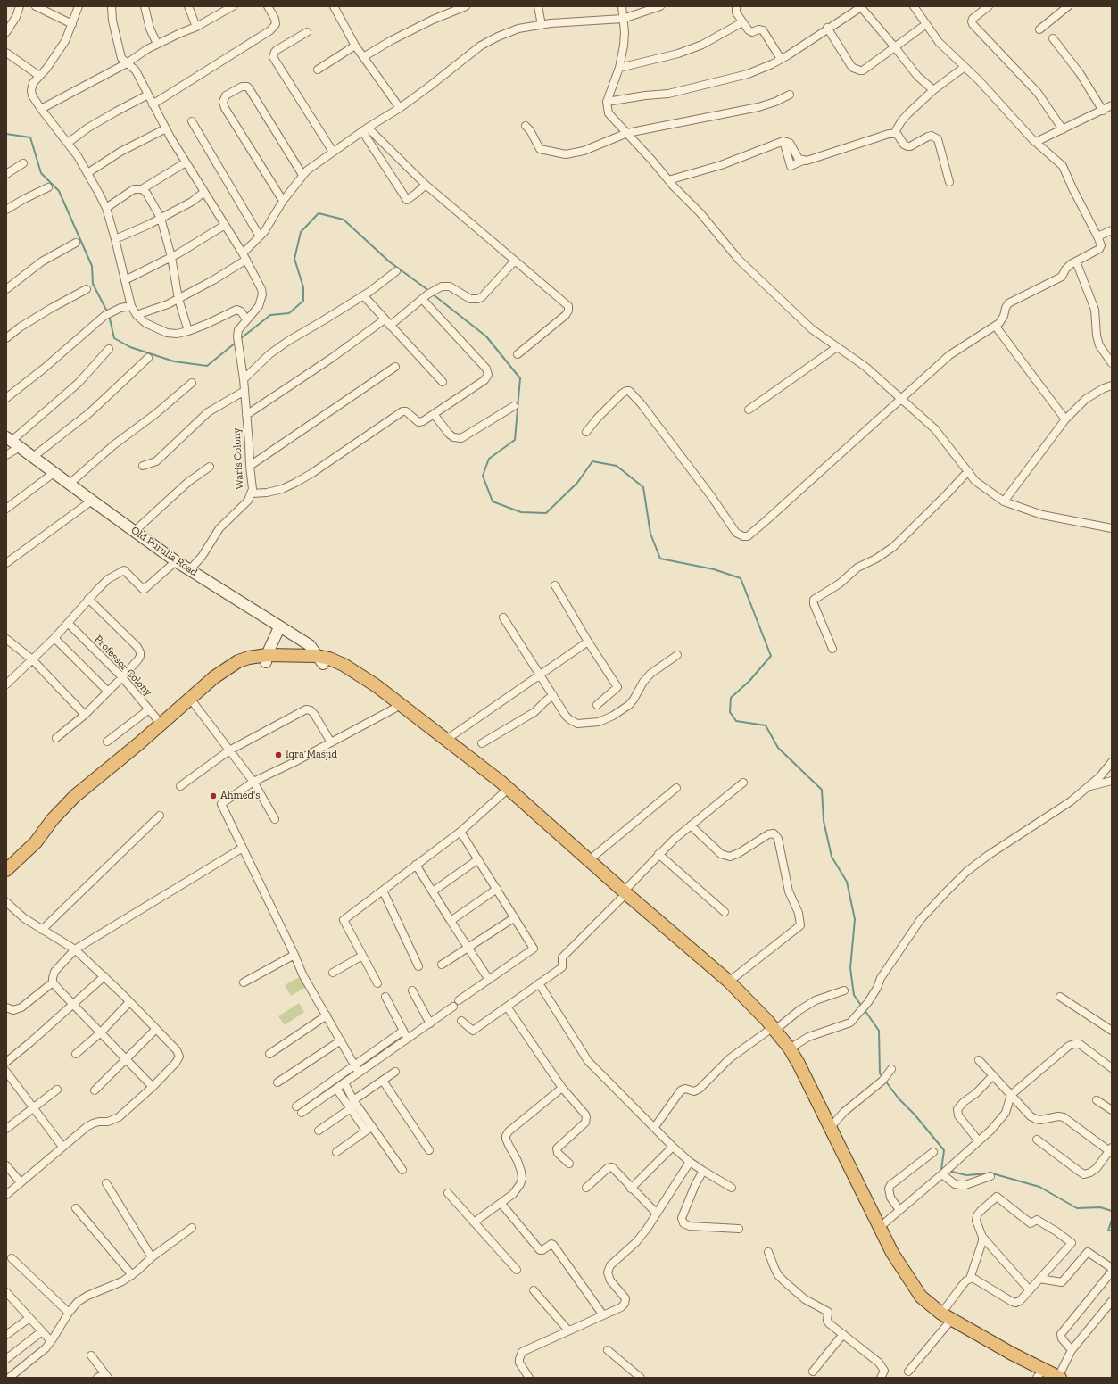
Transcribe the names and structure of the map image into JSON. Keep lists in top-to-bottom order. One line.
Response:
{"streets":{"main road":["Old Purulia Road"],"street":["Waris Colony","Professor Colony"]},"crossings":[["Waris Colony","Old Purulia Road"]],"places":["Iqra Masjid","Ahmed's"]}
